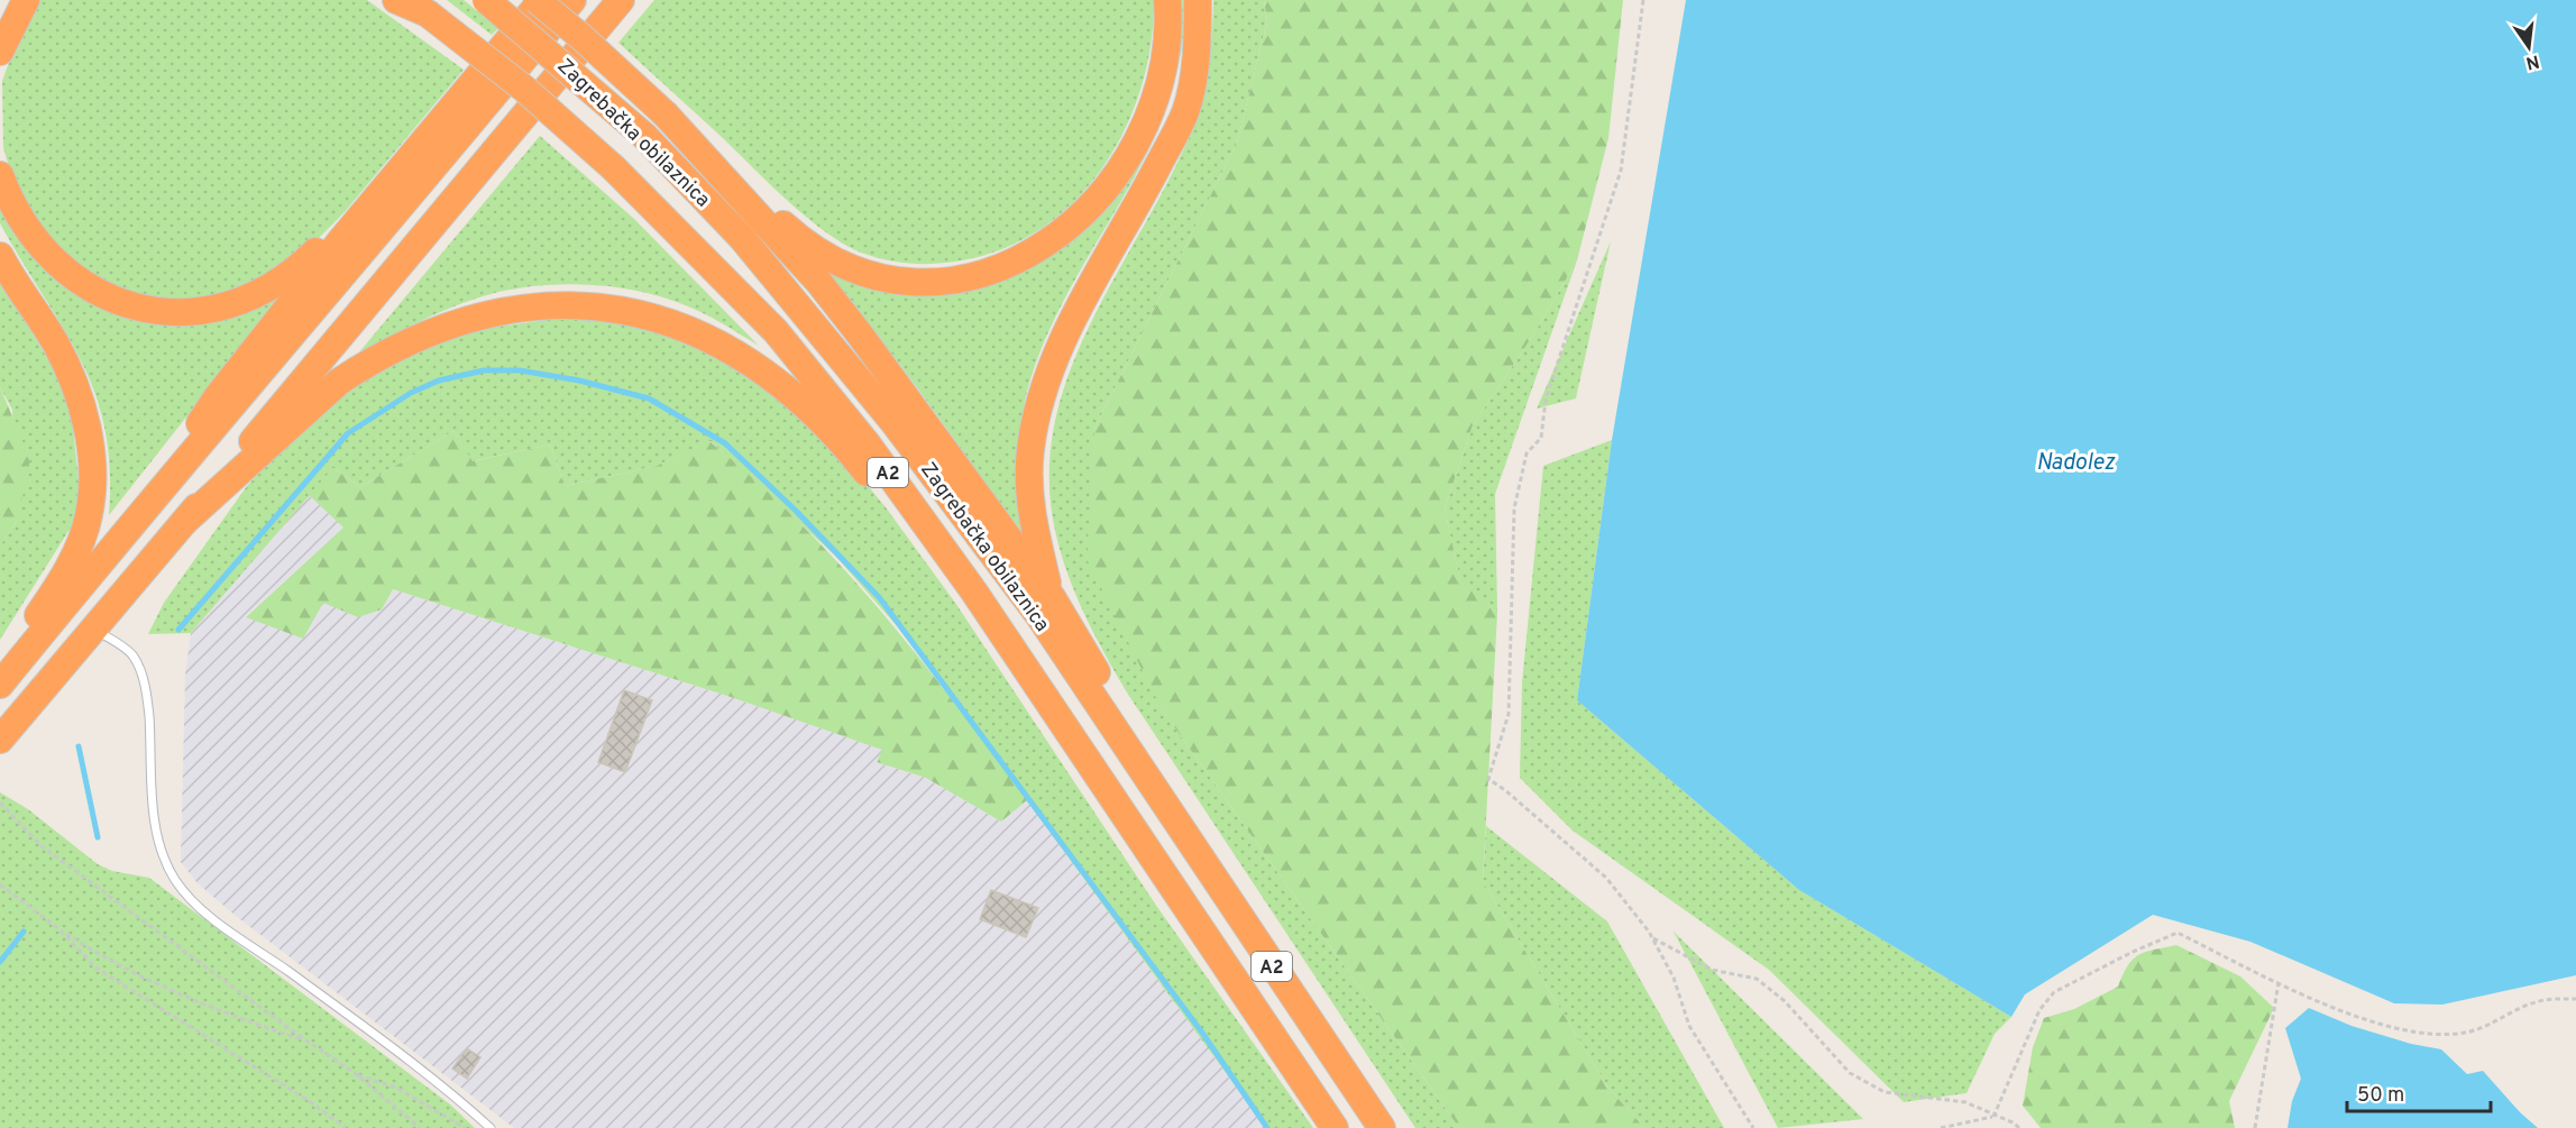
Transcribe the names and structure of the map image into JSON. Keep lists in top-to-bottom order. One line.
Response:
{"streets":{"highway":["Zagrebačka obilaznica","A2"]},"water":["Nadolez"],"scale_bar":"50 m","north":"bottom"}
